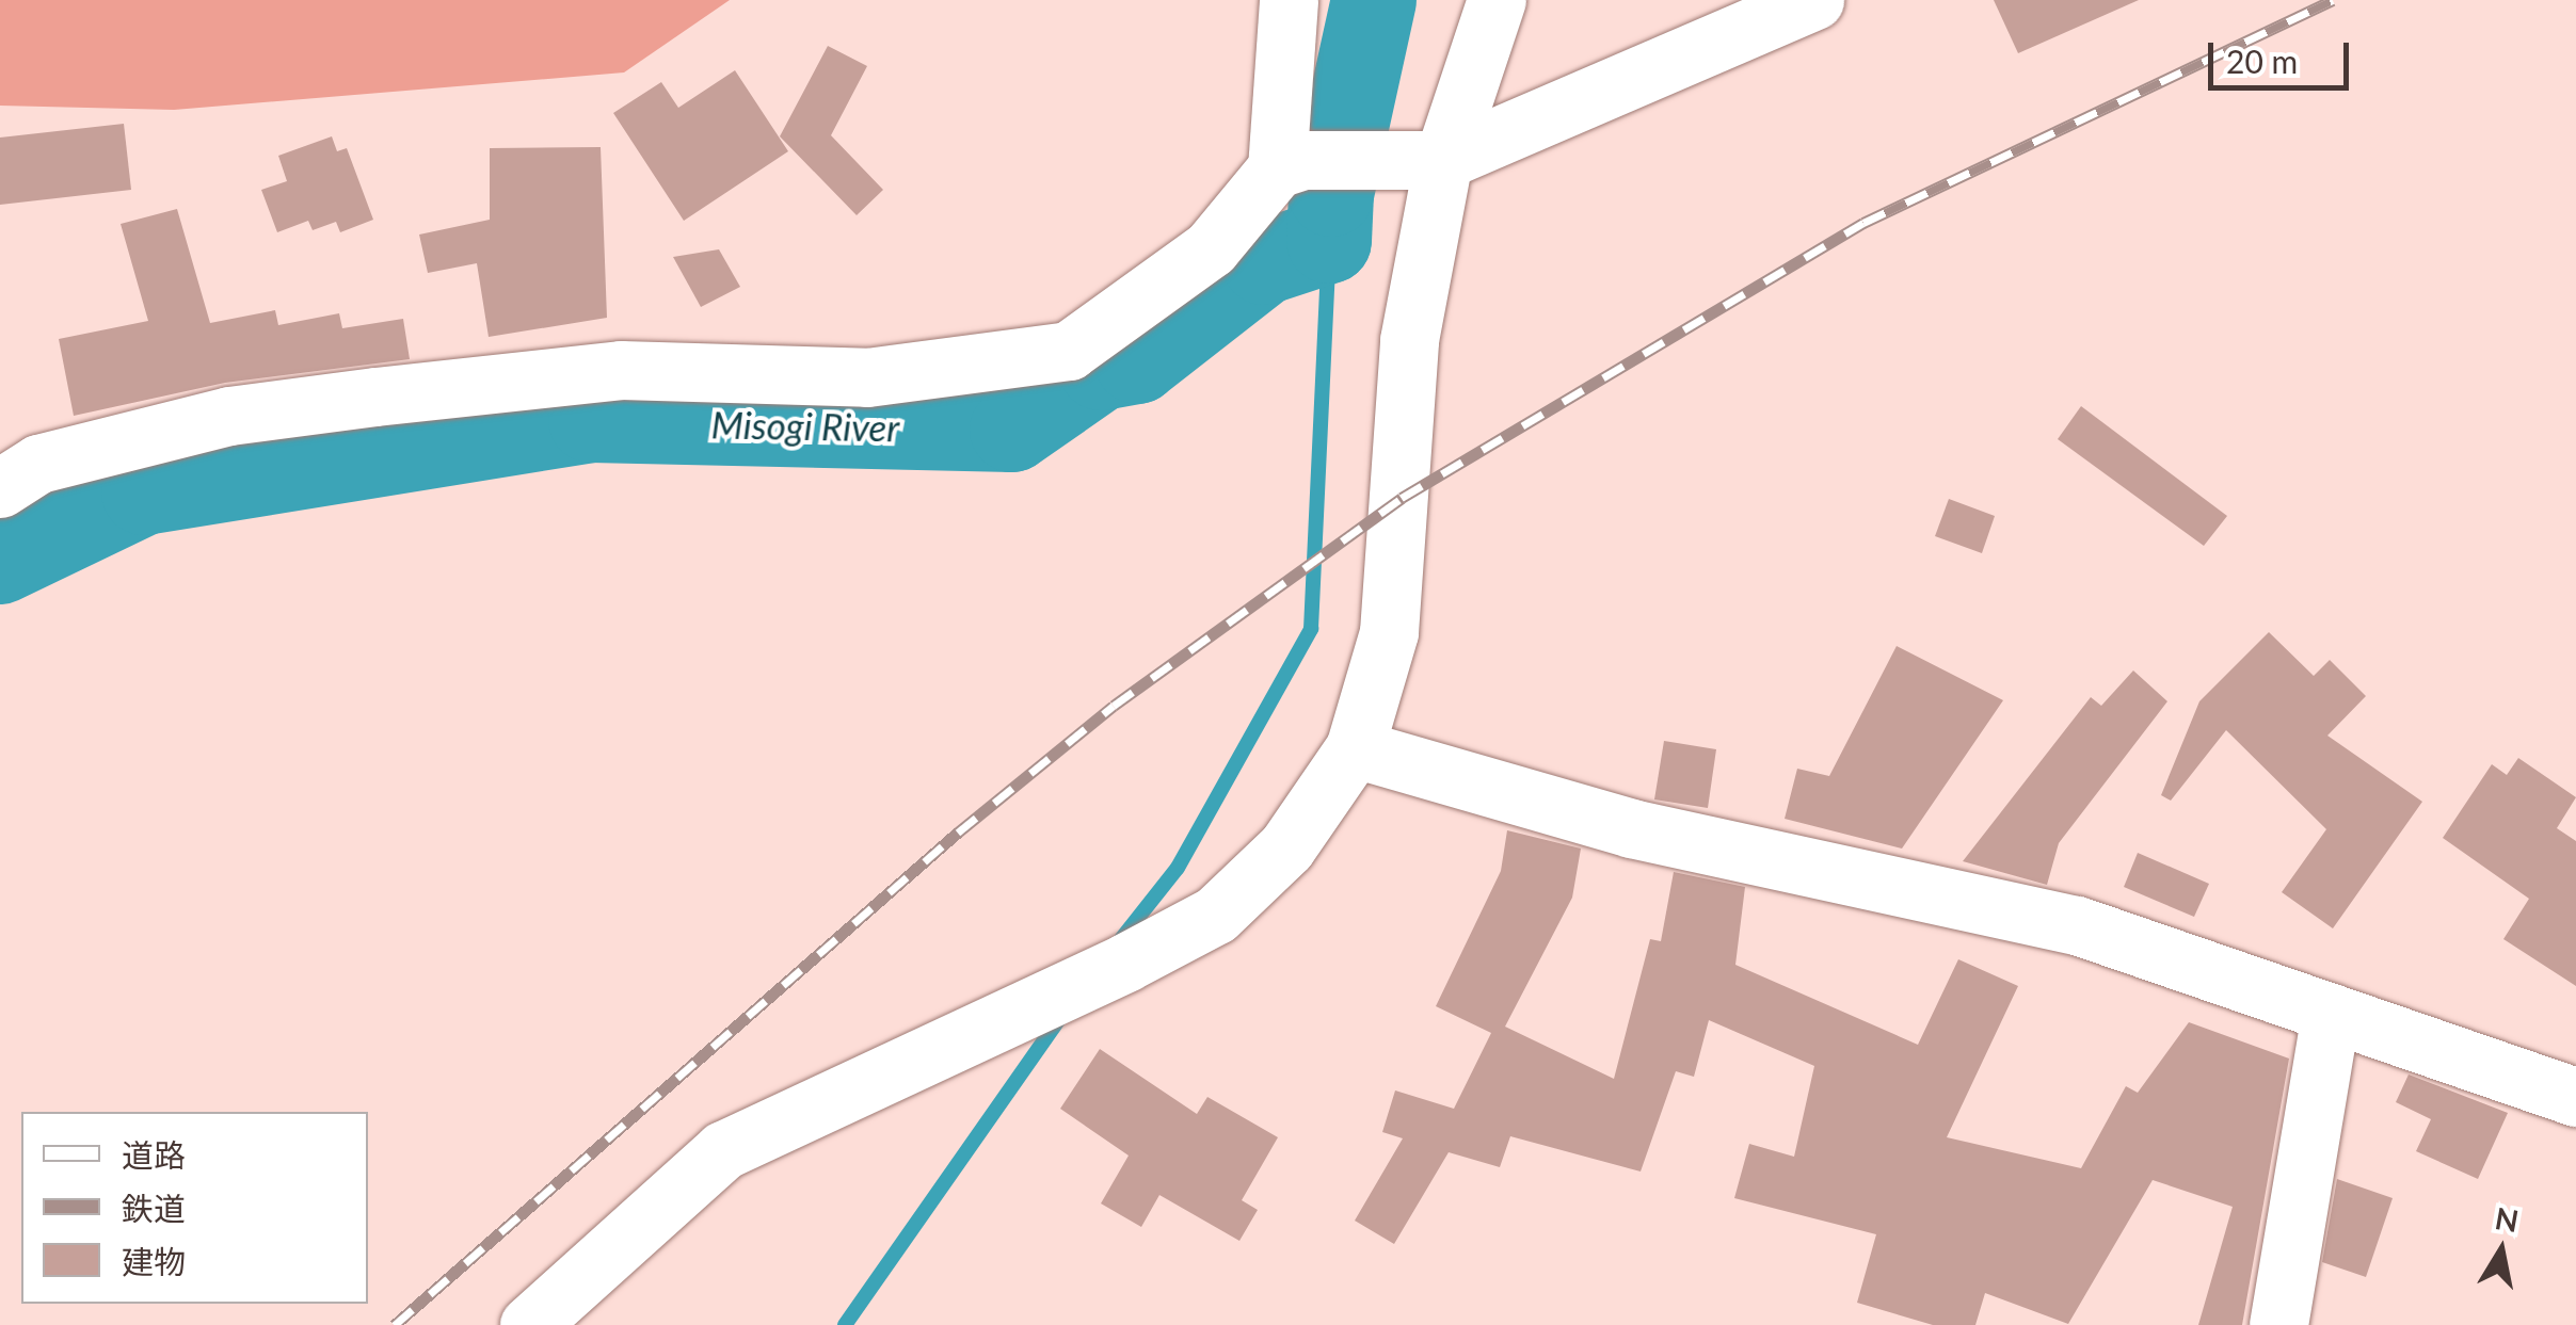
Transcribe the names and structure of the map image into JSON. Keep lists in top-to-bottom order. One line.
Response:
{"water":["Misogi River"],"legend":["道路","鉄道","建物"],"scale_bar":"20 m","north":"top"}
